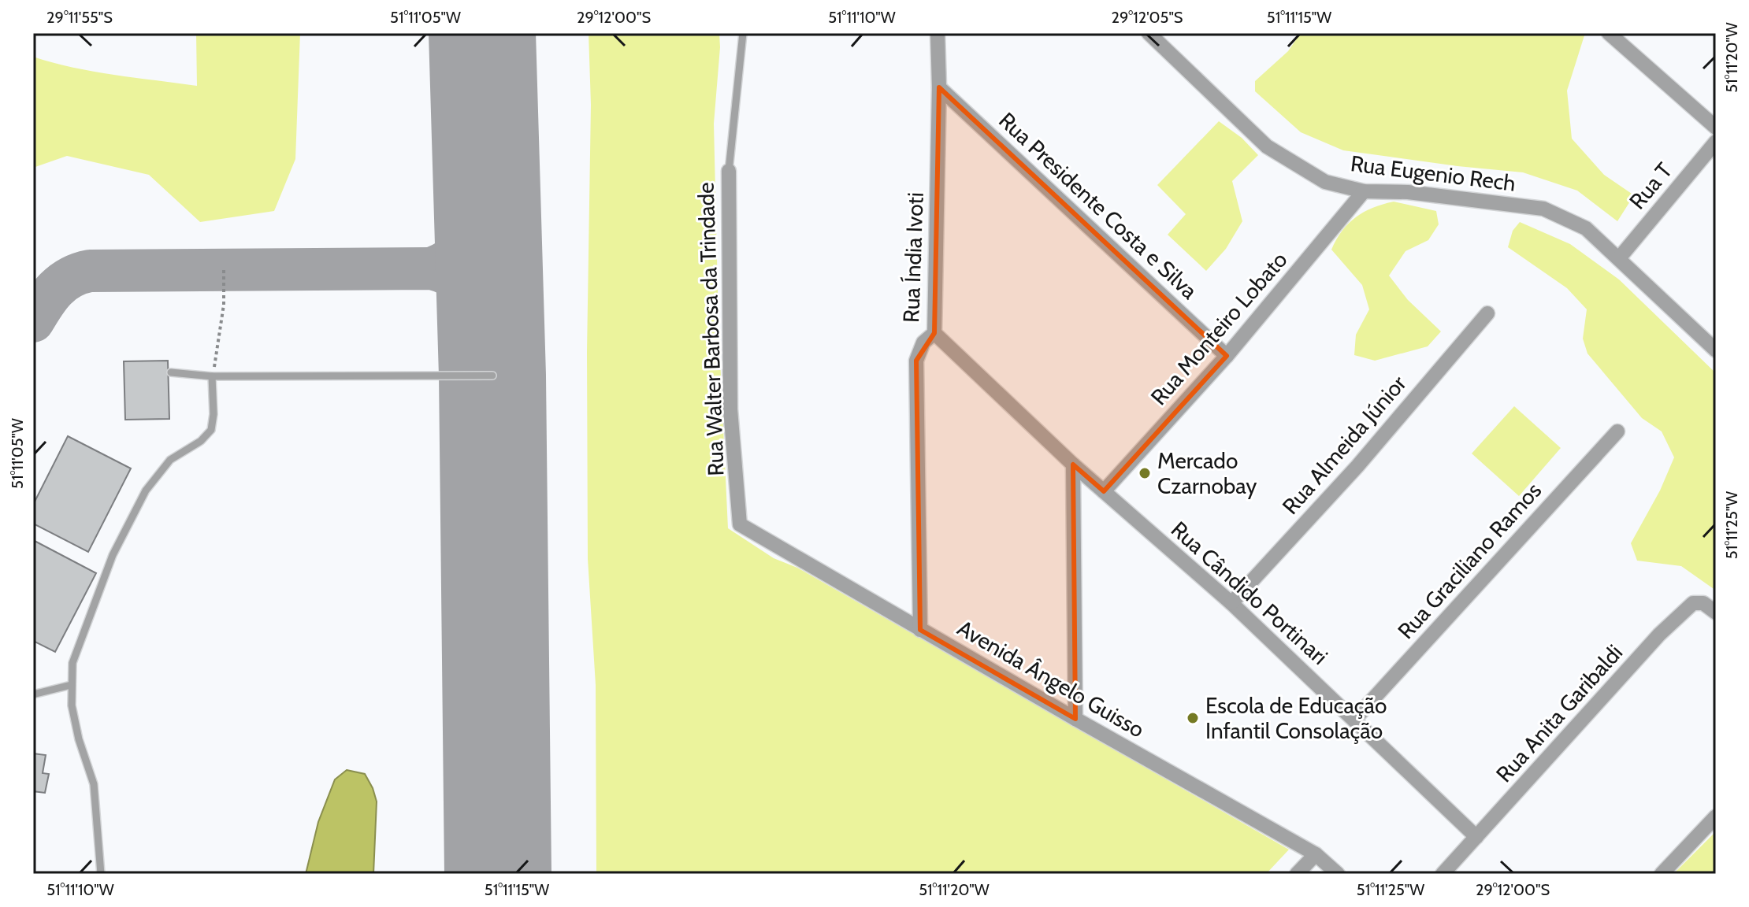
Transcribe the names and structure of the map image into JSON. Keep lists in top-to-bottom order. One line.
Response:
{"streets":{"street":["Rua Eugenio Rech","Rua T","Rua Presidente Costa e Silva","Rua Índia Ivoti","Rua Monteiro Lobato","Rua Walter Barbosa da Trindade","Rua Almeida Júnior","Rua Graciliano Ramos","Rua Cândido Portinari","Avenida Ângelo Guisso","Rua Anita Garibaldi"]},"crossings":[["Rua Eugenio Rech","Rua T"],["Rua Eugenio Rech","Rua Monteiro Lobato"],["Rua Presidente Costa e Silva","Rua Índia Ivoti"],["Rua Presidente Costa e Silva","Rua Monteiro Lobato"],["Rua Índia Ivoti","Rua Cândido Portinari"],["Rua Índia Ivoti","Avenida Ângelo Guisso"],["Rua Monteiro Lobato","Rua Cândido Portinari"],["Rua Walter Barbosa da Trindade","Avenida Ângelo Guisso"],["Rua Almeida Júnior","Rua Cândido Portinari"],["Rua Graciliano Ramos","Rua Cândido Portinari"],["Rua Cândido Portinari","Rua Anita Garibaldi"]],"places":["Mercado Czarnobay","Escola de Educação Infantil Consolação"],"coordinates":["29°11'55\"S","51°11'05\"W","29°12'00\"S","51°11'10\"W","29°12'05\"S","51°11'15\"W","51°11'20\"W","51°11'25\"W"]}
